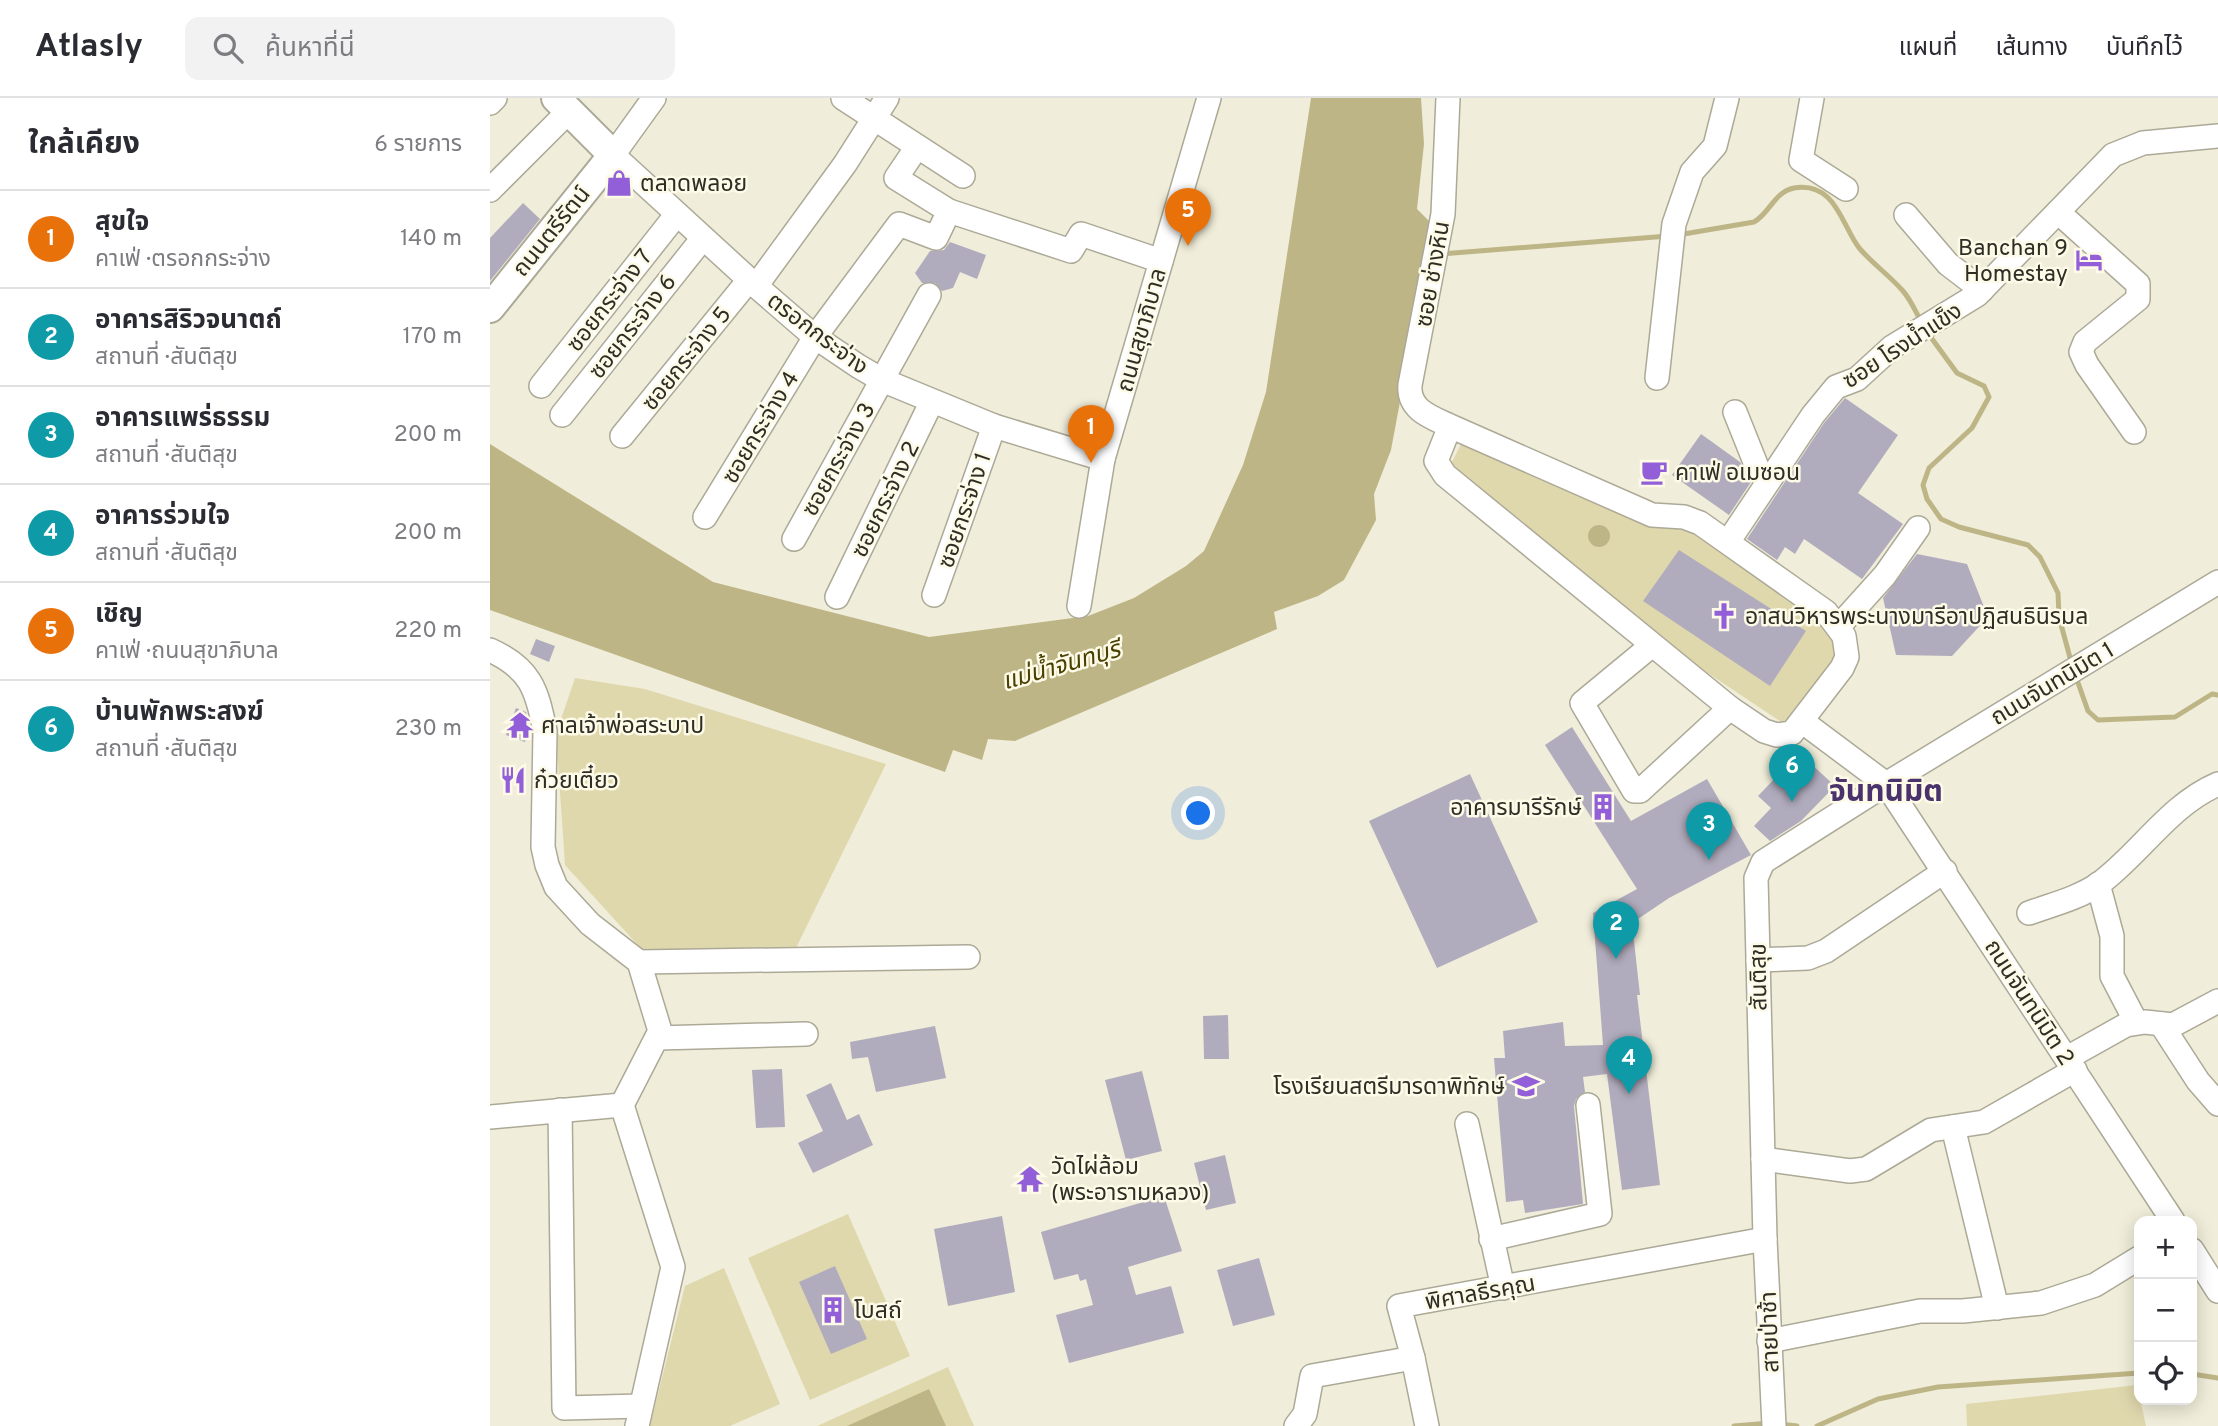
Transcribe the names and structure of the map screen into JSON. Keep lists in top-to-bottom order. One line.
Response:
{"streets":{"main road":["ถนนตรีรัตน์"],"street":["ซอย ช่างหิน","ซอยกระจ่าง 7","ซอยกระจ่าง 6","ถนนสุขาภิบาล","ตรอกกระจ่าง","ซอย โรงน้ำแข็ง","ซอยกระจ่าง 5","ซอยกระจ่าง 4","ซอยกระจ่าง 3","ซอยกระจ่าง 2","ซอยกระจ่าง 1","ถนนจันทนิมิต 1","สันติสุข","ถนนจันทนิมิต 2","พิศาลธีรคุณ","สายป่าช้า"]},"crossings":[["ถนนตรีรัตน์","ตรอกกระจ่าง"],["ซอย ช่างหิน","ซอย โรงน้ำแข็ง"],["ซอยกระจ่าง 7","ตรอกกระจ่าง"],["ซอยกระจ่าง 6","ตรอกกระจ่าง"],["ถนนสุขาภิบาล","ตรอกกระจ่าง"],["ตรอกกระจ่าง","ซอยกระจ่าง 5"],["ตรอกกระจ่าง","ซอยกระจ่าง 4"],["ตรอกกระจ่าง","ซอยกระจ่าง 3"],["ตรอกกระจ่าง","ซอยกระจ่าง 2"],["ตรอกกระจ่าง","ซอยกระจ่าง 1"],["ถนนจันทนิมิต 1","สันติสุข"],["ถนนจันทนิมิต 1","ถนนจันทนิมิต 2"],["สันติสุข","ถนนจันทนิมิต 2"],["สันติสุข","พิศาลธีรคุณ"],["สันติสุข","สายป่าช้า"],["พิศาลธีรคุณ","สายป่าช้า"]],"districts":["จันทนิมิต"],"water":["แม่น้ำจันทบุรี"],"places":{"shop":["ตลาดพลอย"],"hotel":["Banchan 9 Homestay"],"cafe":["คาเฟ่ อเมซอน"],"church":["อาสนวิหารพระนางมารีอาปฏิสนธินิรมล"],"temple":["ศาลเจ้าพ่อสระบาป","วัดไผ่ล้อม (พระอารามหลวง)"],"restaurant":["ก๋วยเตี๋ยว"],"building":["อาคารมารีรักษ์","โบสถ์"],"school or university":["โรงเรียนสตรีมารดาพิทักษ์"]},"page":{"header":"Atlasly","search":"ค้นหาที่นี่","nav":["แผนที่","เส้นทาง","บันทึกไว้"],"heading":["ใกล้เคียง","6 รายการ"],"pins":["5","1","6","3","2","4"],"list":[{"mark":"1","name":"สุขใจ","note":"คาเฟ่ · ตรอกกระจ่าง","value":"140 m"},{"mark":"2","name":"อาคารสิริวจนาตถ์","note":"สถานที่ · สันติสุข","value":"170 m"},{"mark":"3","name":"อาคารแพร่ธรรม","note":"สถานที่ · สันติสุข","value":"200 m"},{"mark":"4","name":"อาคารร่วมใจ","note":"สถานที่ · สันติสุข","value":"200 m"},{"mark":"5","name":"เชิญ","note":"คาเฟ่ · ถนนสุขาภิบาล","value":"220 m"},{"mark":"6","name":"บ้านพักพระสงฆ์","note":"สถานที่ · สันติสุข","value":"230 m"}],"map_buttons":["+","−"]}}
